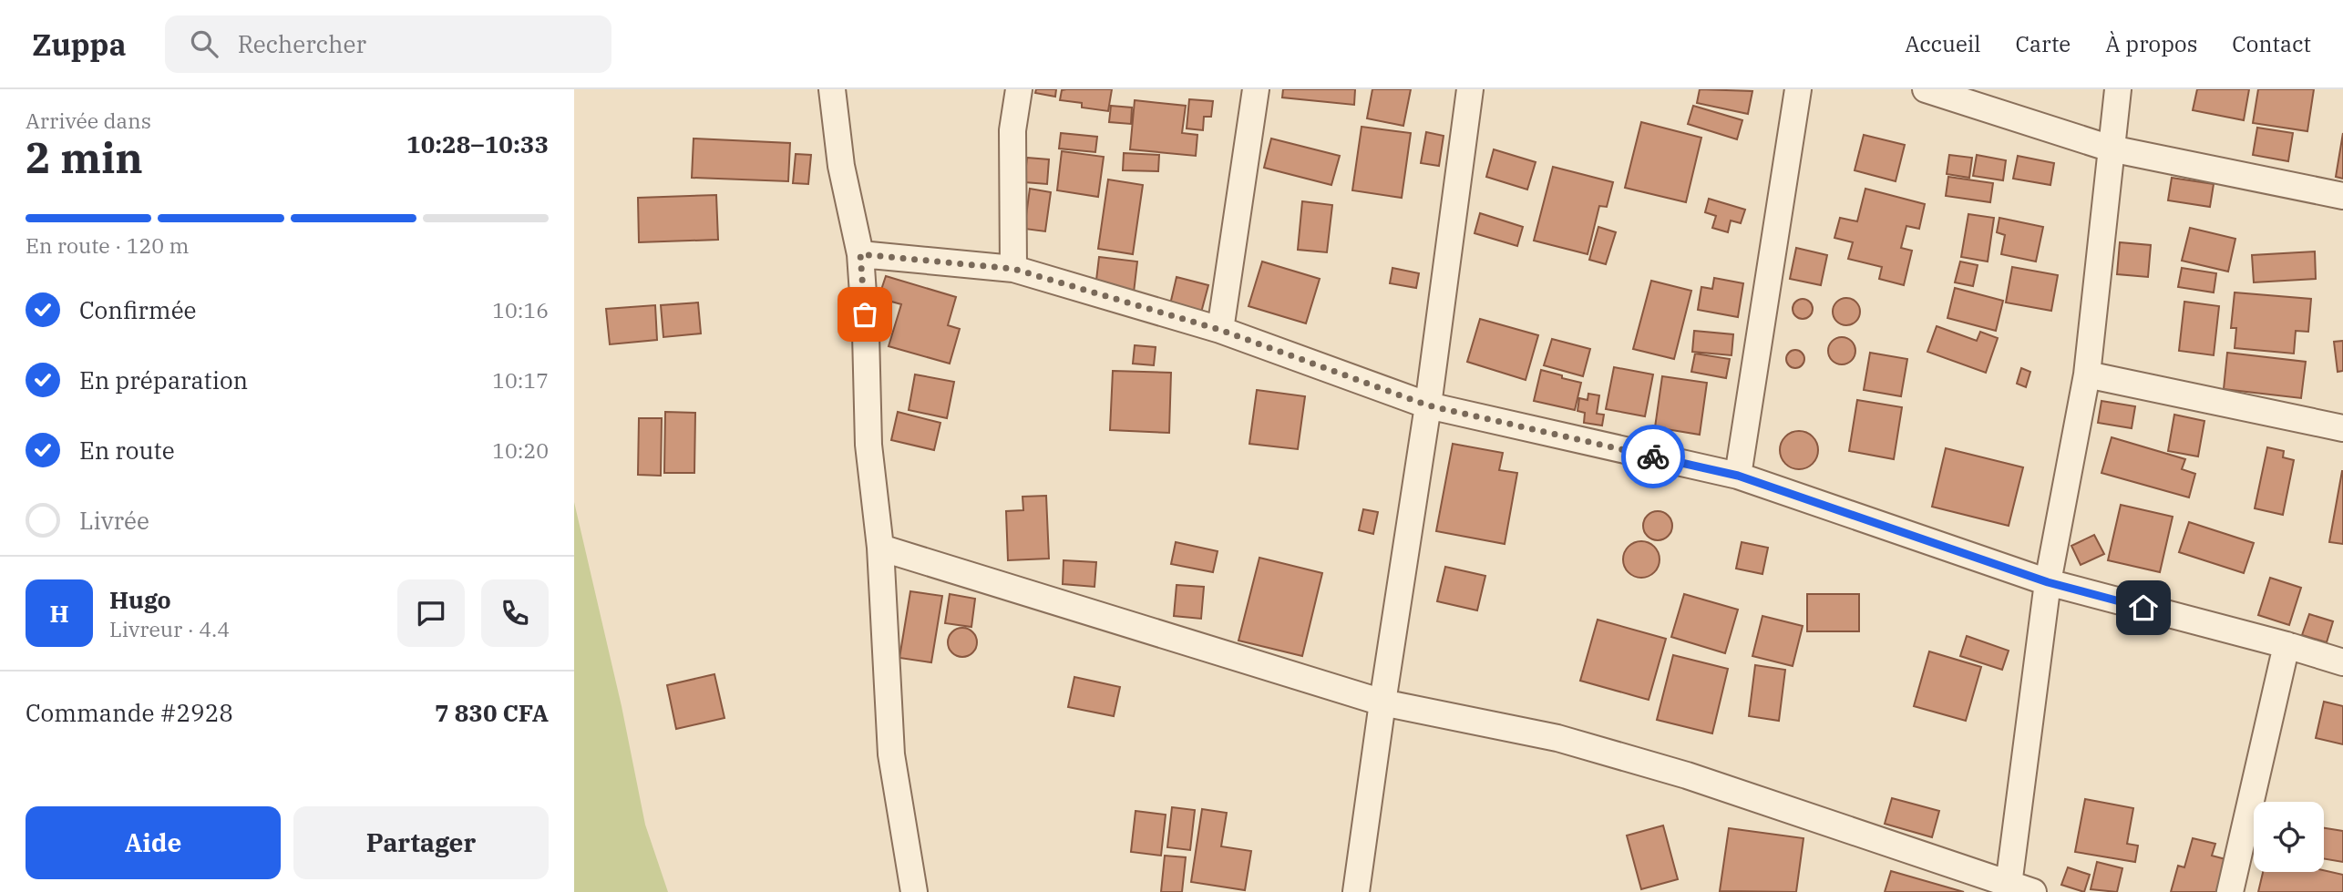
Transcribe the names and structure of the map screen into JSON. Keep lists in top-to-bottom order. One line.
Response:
{"page":{"header":"Zuppa","search":"Rechercher","nav":["Accueil","Carte","À propos","Contact"],"heading":["2 min","Arrivée dans","10:28–10:33"],"panel":["Hugo","Livreur · 4.4","Commande #2928","7 830 CFA"],"bar":"En route · 120 m","list":[["Confirmée","10:16"],["En préparation","10:17"],["En route","10:20"],"Livrée"],"round":"H","buttons":["Aide","Partager"]}}
